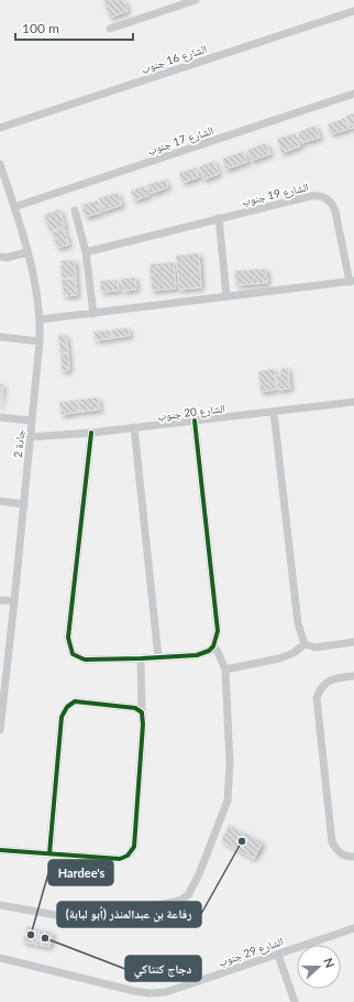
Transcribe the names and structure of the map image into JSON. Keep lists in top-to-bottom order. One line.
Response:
{"streets":{"street":["الشارع 16 جنوب","الشارع 17 جنوب","الشارع 19 جنوب","الشارع 20 جنوب","جادة 2","الشارع 29 جنوب"]},"crossings":[["الشارع 17 جنوب","جادة 2"],["الشارع 19 جنوب","جادة 2"],["الشارع 20 جنوب","جادة 2"]],"places":["رفاعة بن عبدالمنذر (أبو لبابة)","Hardee's","دجاج كنتاكي"],"scale_bar":"100 m","north":"right"}
